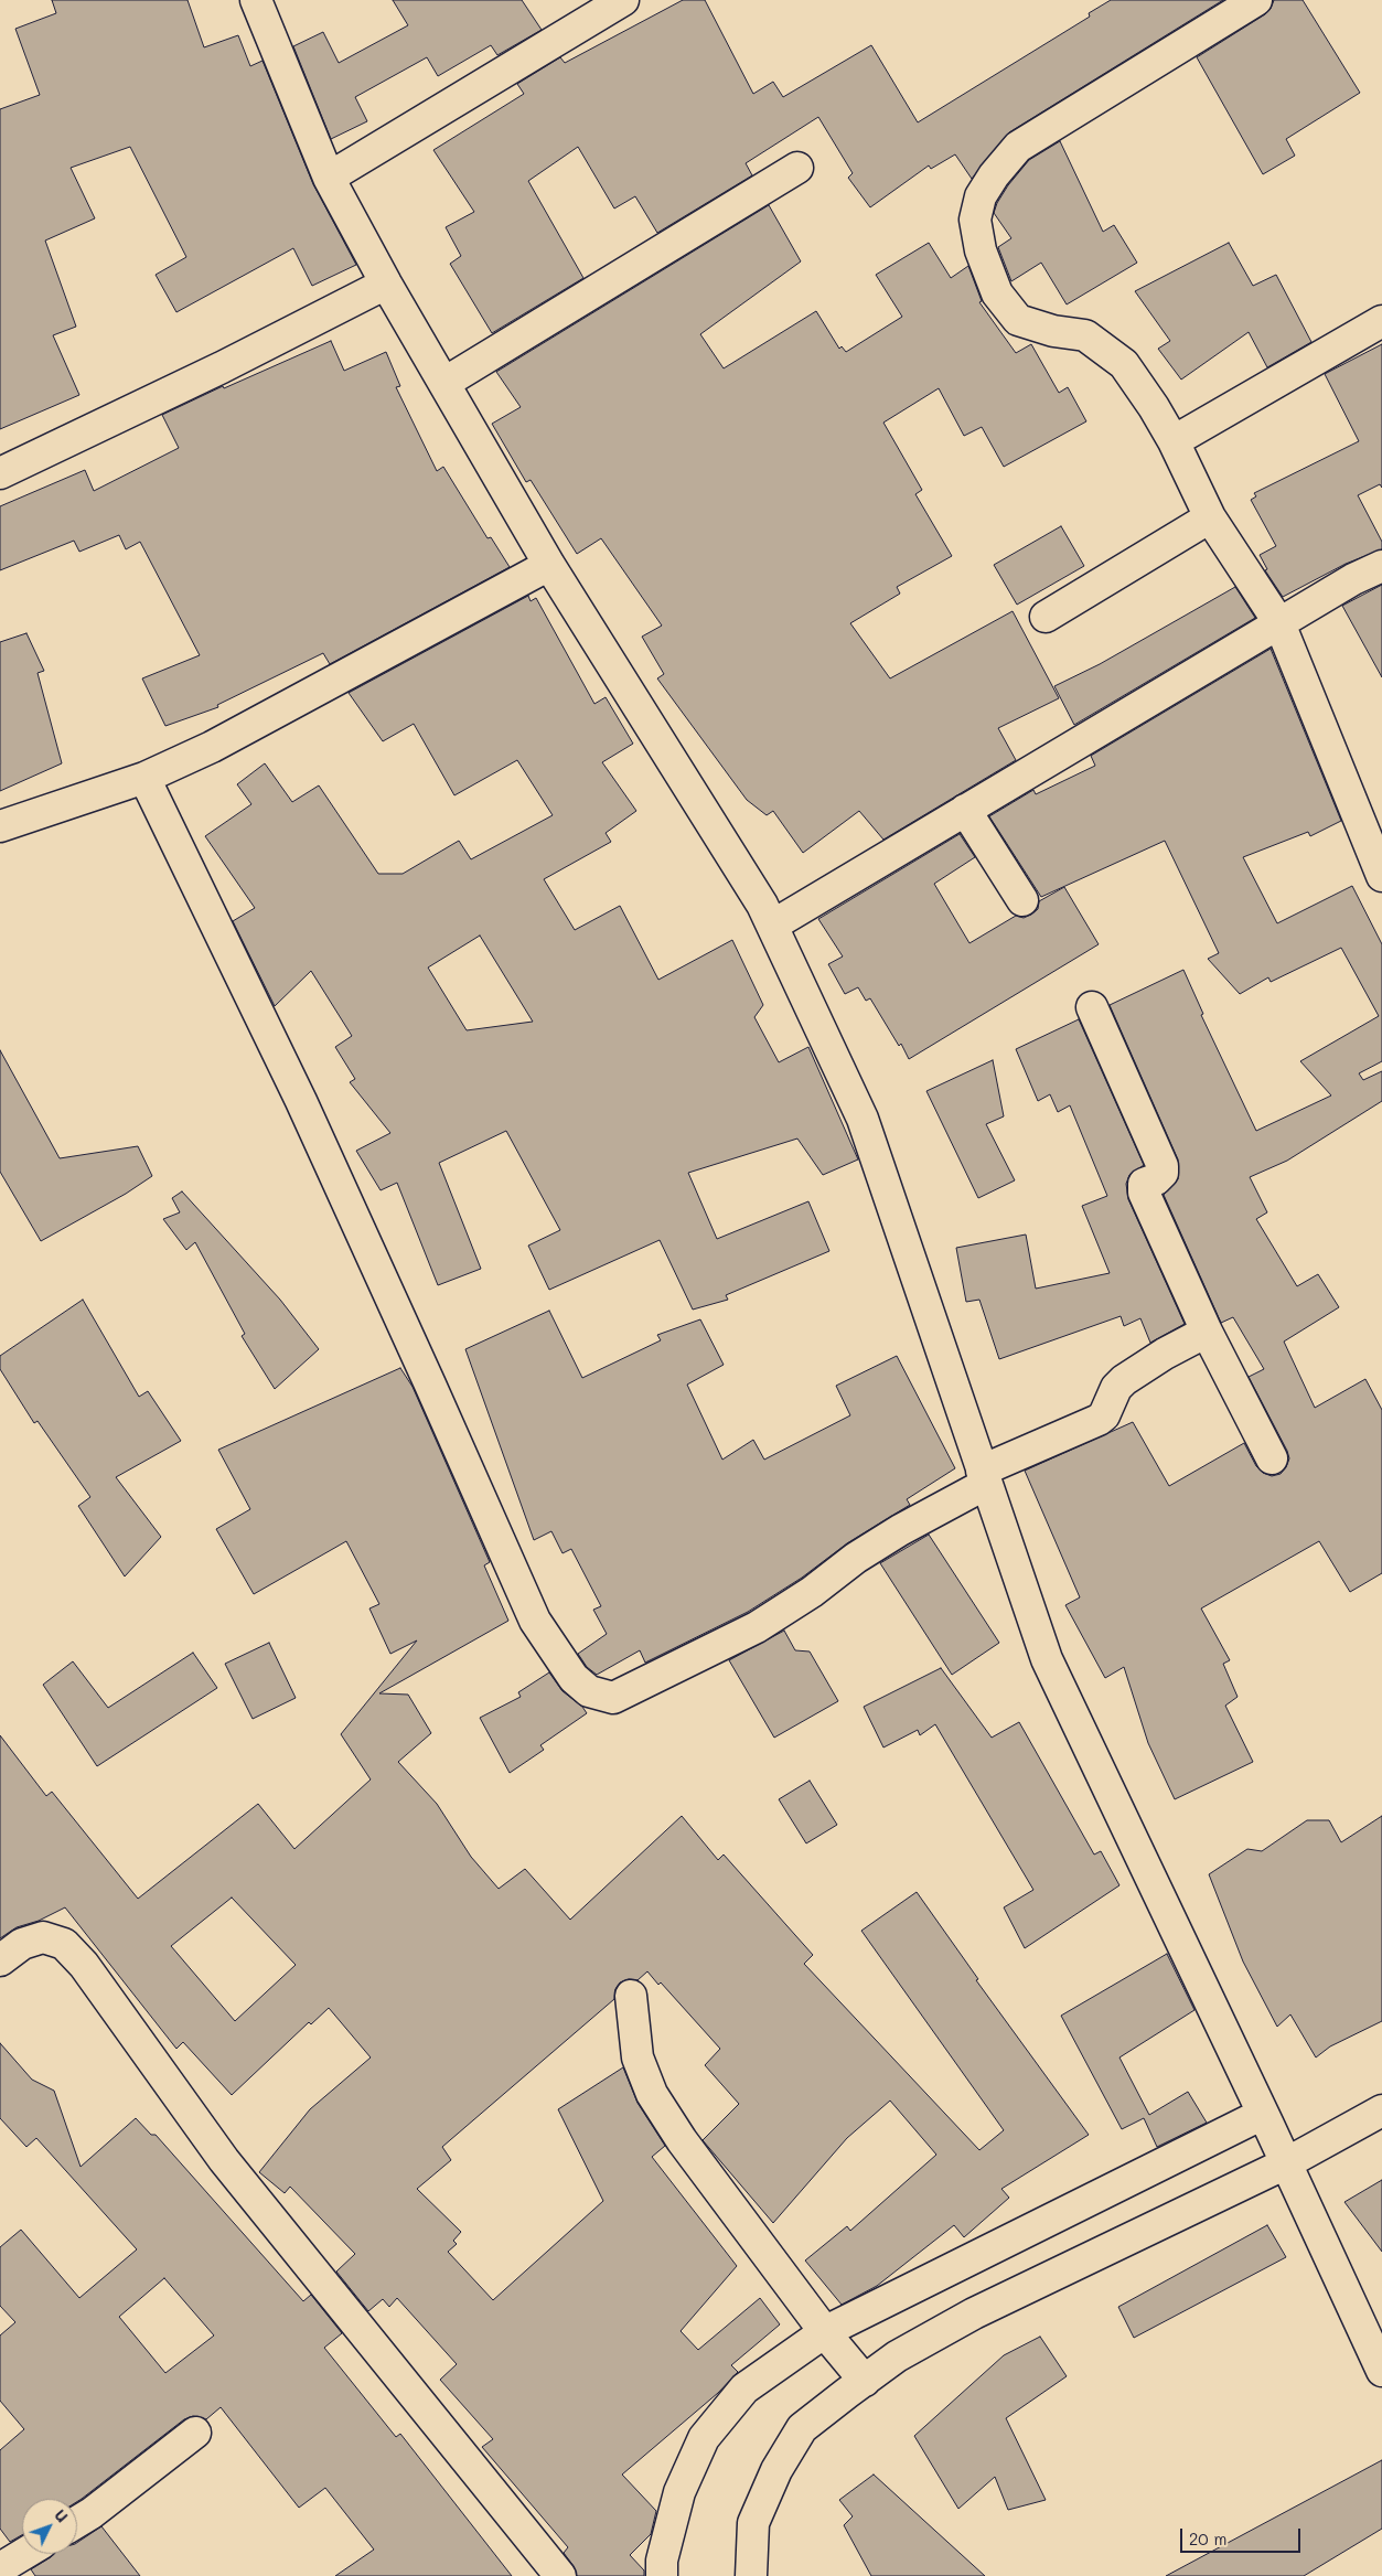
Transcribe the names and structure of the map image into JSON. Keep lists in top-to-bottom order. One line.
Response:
{"scale_bar":"20 m","north":"top right"}
